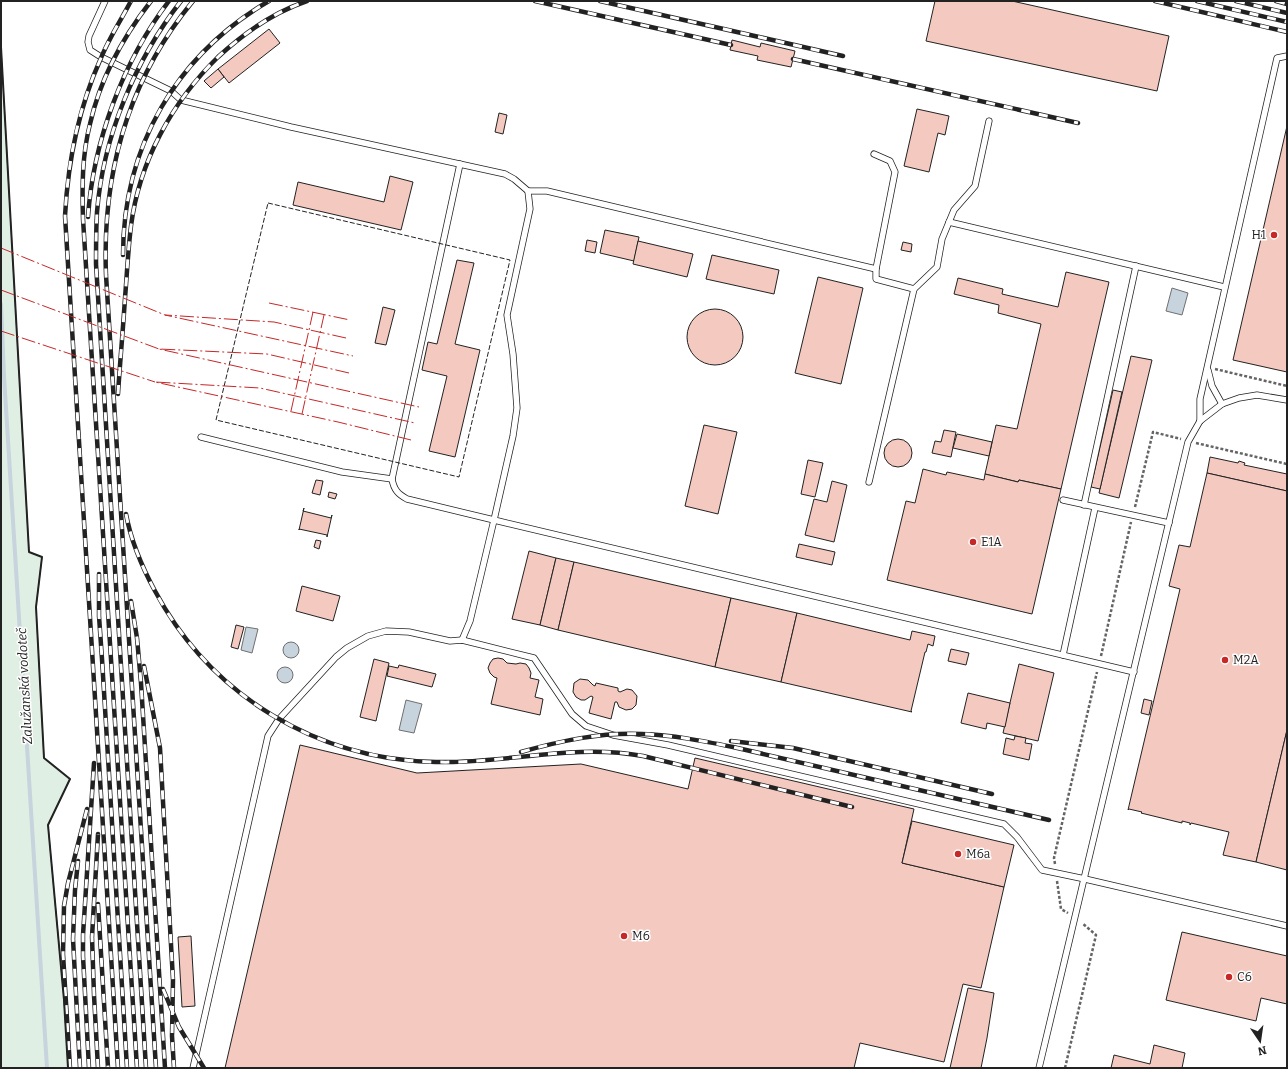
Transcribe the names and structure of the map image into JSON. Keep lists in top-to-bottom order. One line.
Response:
{"water":["Zalužanská vodoteč"],"places":["H1","E1A","M2A","M6a","M6","C6"],"north":"bottom"}
